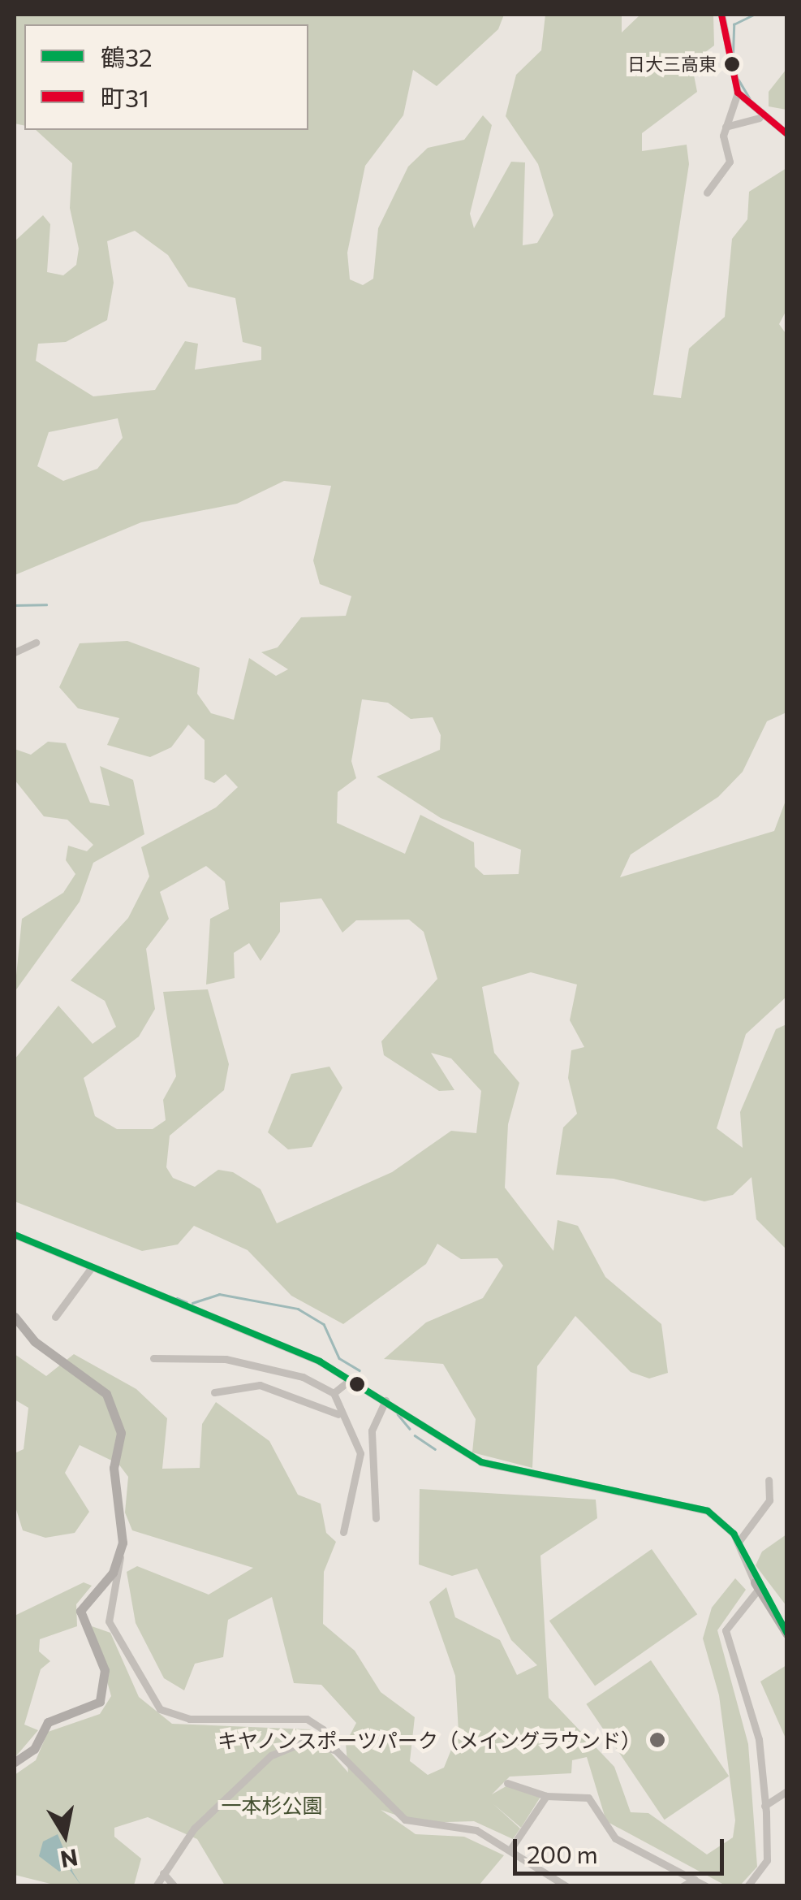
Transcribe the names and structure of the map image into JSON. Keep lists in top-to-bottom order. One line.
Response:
{"parks":["一本杉公園"],"places":["日大三高東","キヤノンスポーツパーク（メイングラウンド）"],"lines":["transit line 町31","transit line 鶴32"],"legend":["鶴32","町31"],"scale_bar":"200 m","north":"bottom"}
